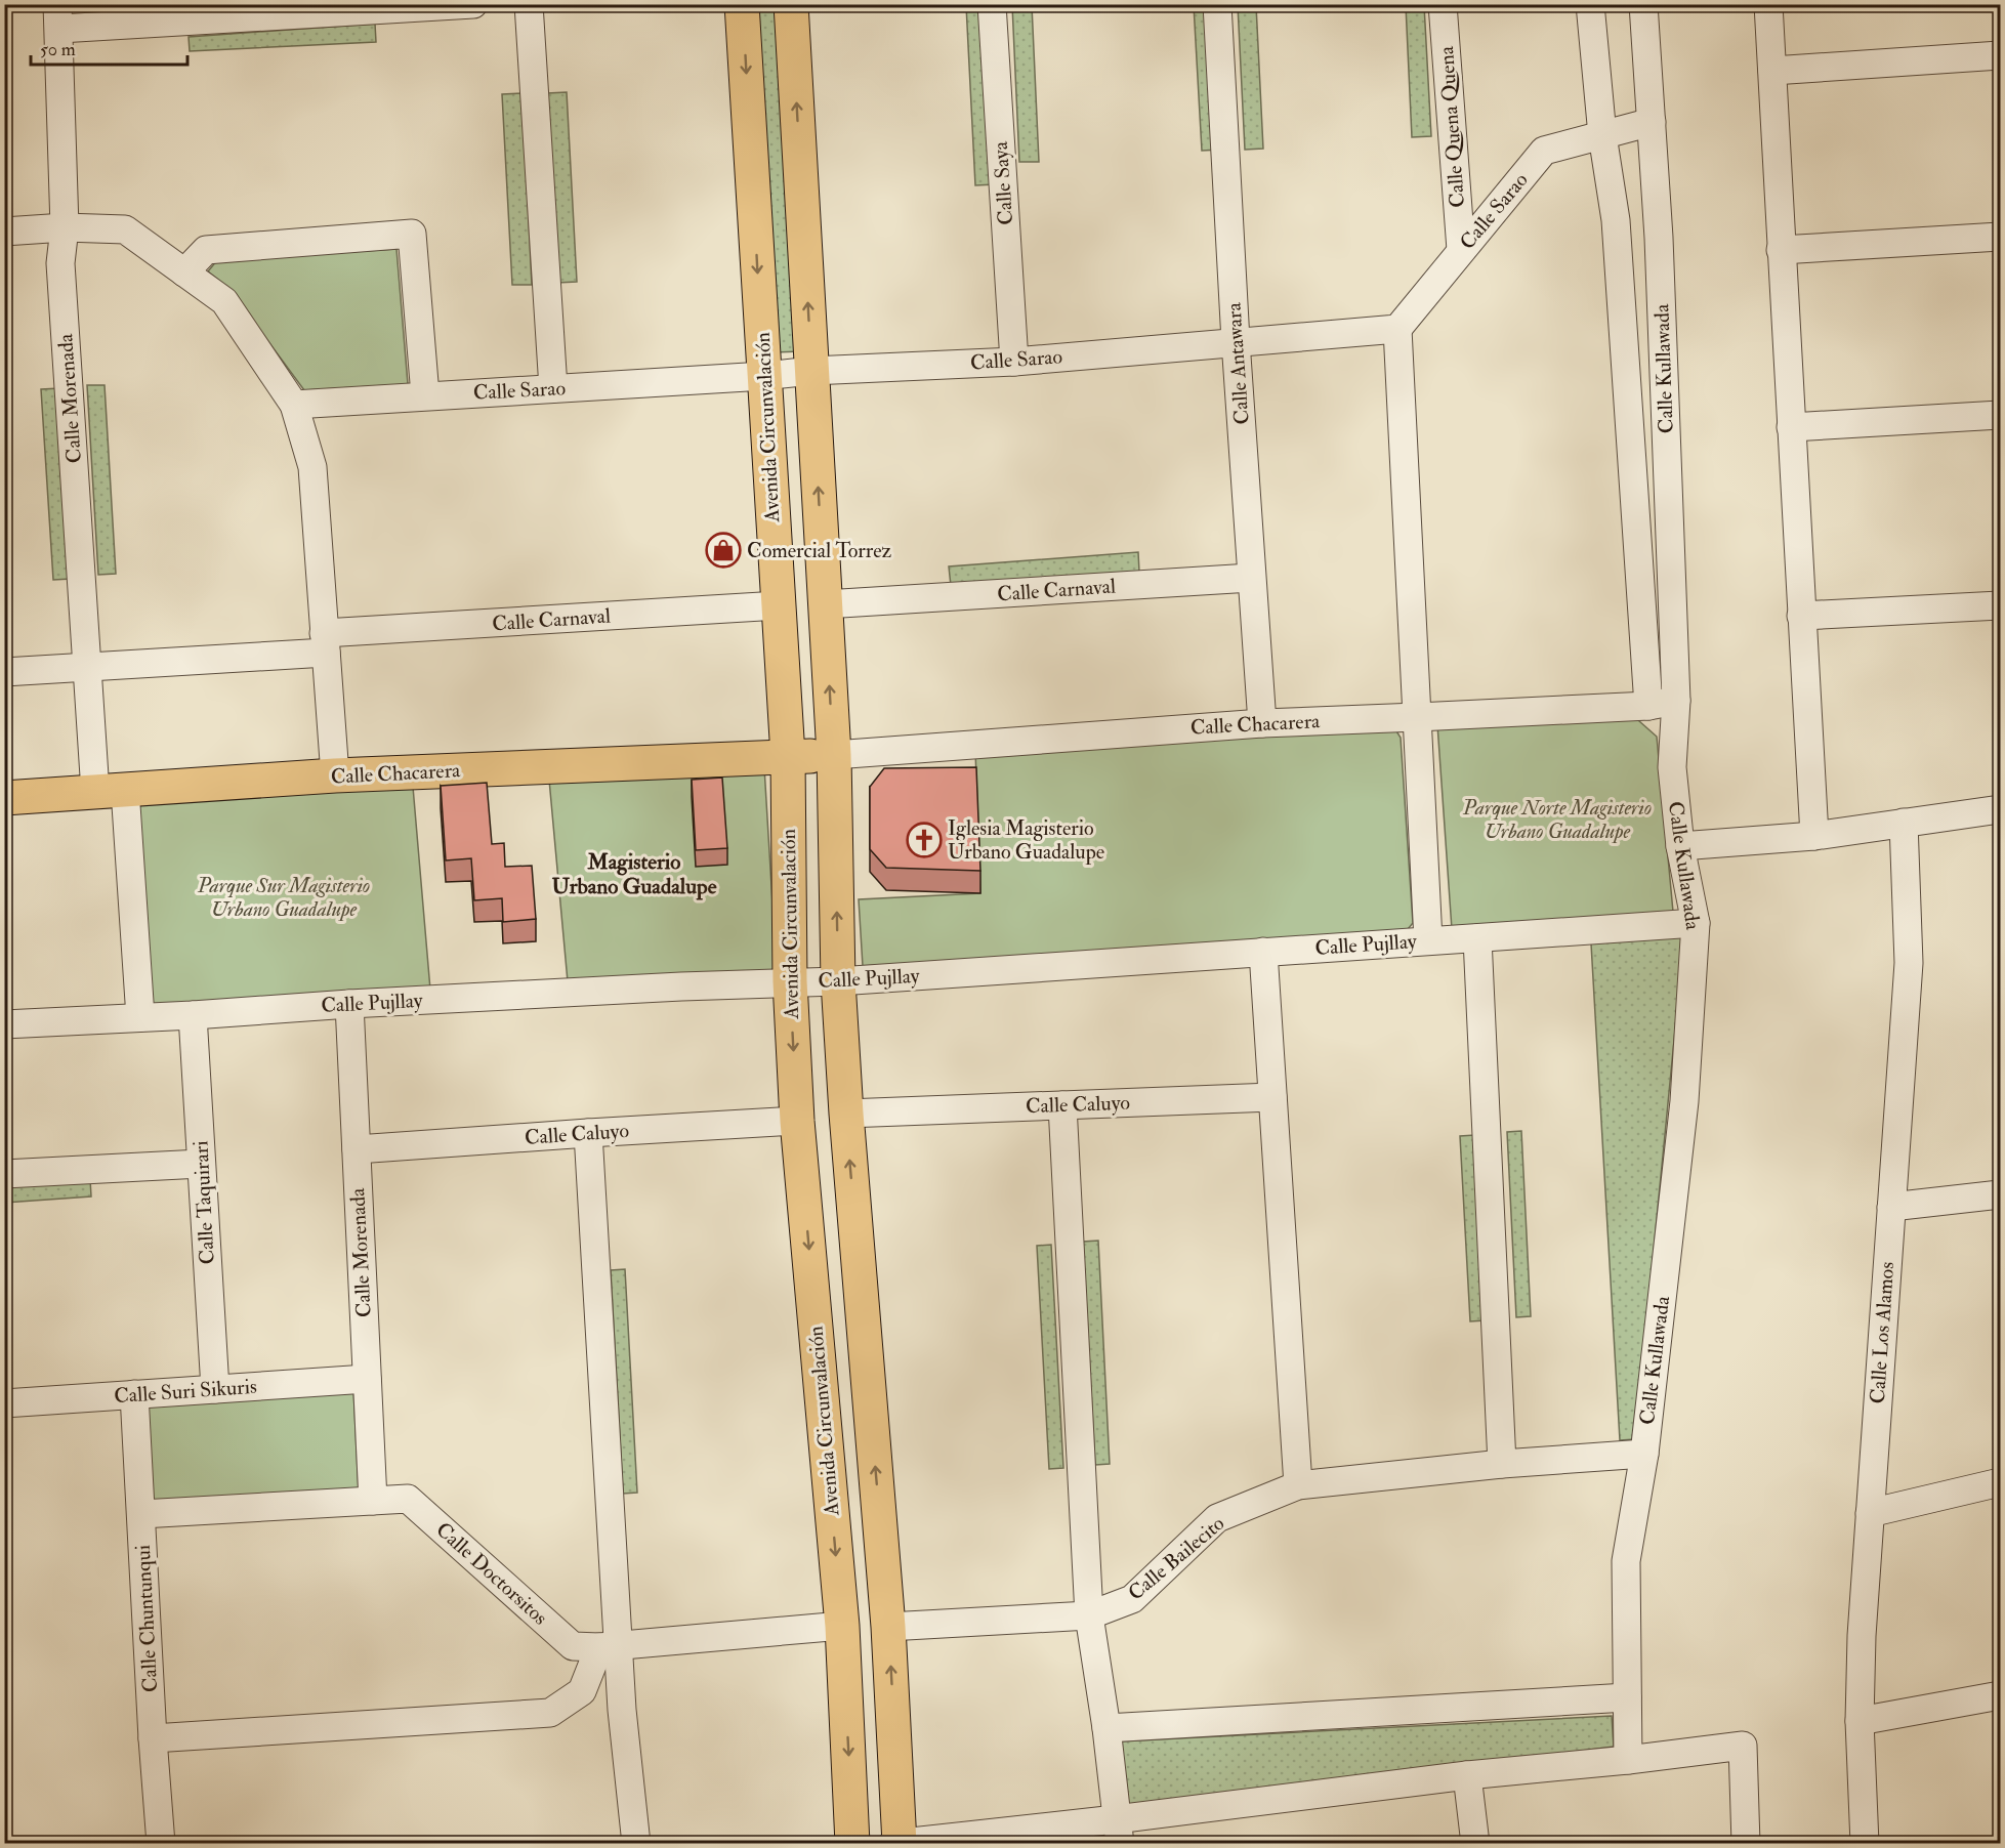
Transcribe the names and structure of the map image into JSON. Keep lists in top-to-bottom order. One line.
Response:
{"streets":{"main road":["Avenida Circunvalación","Calle Chacarera"],"street":["Calle Quena Quena","Calle Saya","Calle Sarao","Calle Antawara","Calle Kullawada","Calle Morenada","Calle Carnaval","Calle Pujllay","Calle Caluyo","Calle Taquirari","Calle Los Alamos","Calle Suri Sikuris","Calle Bailecito","Calle Doctorsitos","Calle Chuntunqui"]},"crossings":[["Calle Quena Quena","Calle Sarao"],["Calle Saya","Calle Sarao"],["Calle Sarao","Calle Antawara"],["Calle Sarao","Calle Kullawada"],["Calle Sarao","Avenida Circunvalación"],["Calle Antawara","Calle Carnaval"],["Calle Antawara","Calle Chacarera"],["Calle Kullawada","Calle Chacarera"],["Calle Kullawada","Calle Pujllay"],["Calle Kullawada","Calle Bailecito"],["Calle Morenada","Calle Carnaval"],["Calle Morenada","Calle Chacarera"],["Calle Morenada","Calle Pujllay"],["Calle Morenada","Calle Caluyo"],["Calle Morenada","Calle Suri Sikuris"],["Calle Morenada","Calle Doctorsitos"],["Avenida Circunvalación","Calle Carnaval"],["Avenida Circunvalación","Calle Chacarera"],["Avenida Circunvalación","Calle Pujllay"],["Avenida Circunvalación","Calle Caluyo"],["Avenida Circunvalación","Calle Doctorsitos"],["Calle Pujllay","Calle Taquirari"],["Calle Taquirari","Calle Suri Sikuris"],["Calle Suri Sikuris","Calle Chuntunqui"],["Calle Doctorsitos","Calle Chuntunqui"]],"districts":["Magisterio Urbano Guadalupe"],"parks":["Parque Norte Magisterio Urbano Guadalupe","Parque Sur Magisterio Urbano Guadalupe"],"places":{"shop":["Comercial Torrez"],"church":["Iglesia Magisterio Urbano Guadalupe"]},"scale_bar":"50 m"}
